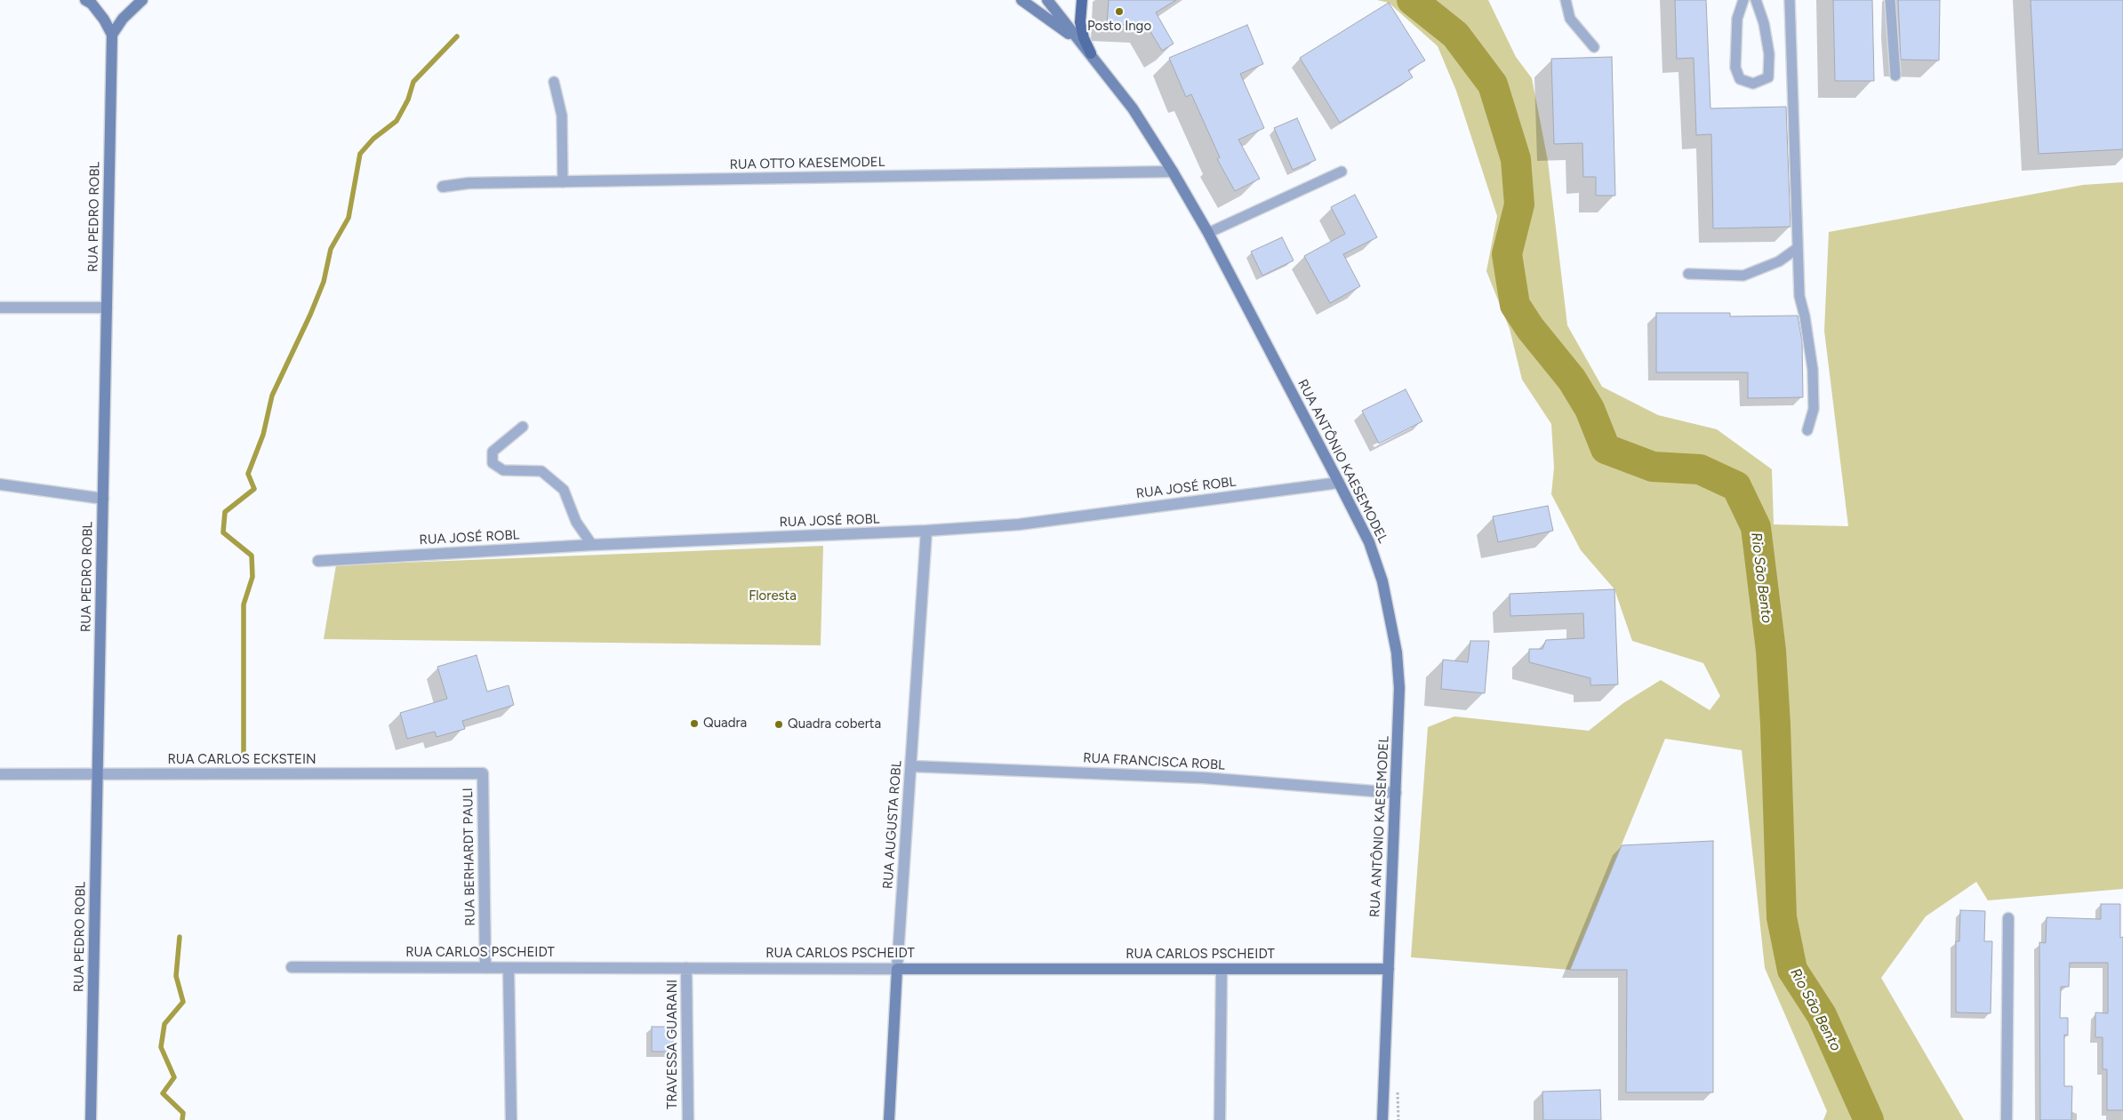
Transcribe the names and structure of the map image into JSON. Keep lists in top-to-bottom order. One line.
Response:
{"streets":{"main road":["RUA PEDRO ROBL","RUA ANTÔNIO KAESEMODEL","RUA AUGUSTA ROBL","RUA CARLOS PSCHEIDT"],"street":["RUA OTTO KAESEMODEL","RUA JOSÉ ROBL","RUA CARLOS ECKSTEIN","RUA FRANCISCA ROBL","RUA BERHARDT PAULI","TRAVESSA GUARANI"]},"crossings":[["RUA OTTO KAESEMODEL","RUA ANTÔNIO KAESEMODEL"],["RUA PEDRO ROBL","RUA CARLOS ECKSTEIN"],["RUA ANTÔNIO KAESEMODEL","RUA JOSÉ ROBL"],["RUA ANTÔNIO KAESEMODEL","RUA FRANCISCA ROBL"],["RUA ANTÔNIO KAESEMODEL","RUA CARLOS PSCHEIDT"],["RUA JOSÉ ROBL","RUA AUGUSTA ROBL"],["RUA CARLOS ECKSTEIN","RUA BERHARDT PAULI"],["RUA FRANCISCA ROBL","RUA AUGUSTA ROBL"],["RUA AUGUSTA ROBL","RUA CARLOS PSCHEIDT"],["RUA BERHARDT PAULI","RUA CARLOS PSCHEIDT"],["RUA CARLOS PSCHEIDT","TRAVESSA GUARANI"]],"water":["Rio São Bento"],"parks":["Floresta"],"places":["Posto Ingo","Quadra","Quadra coberta"]}
